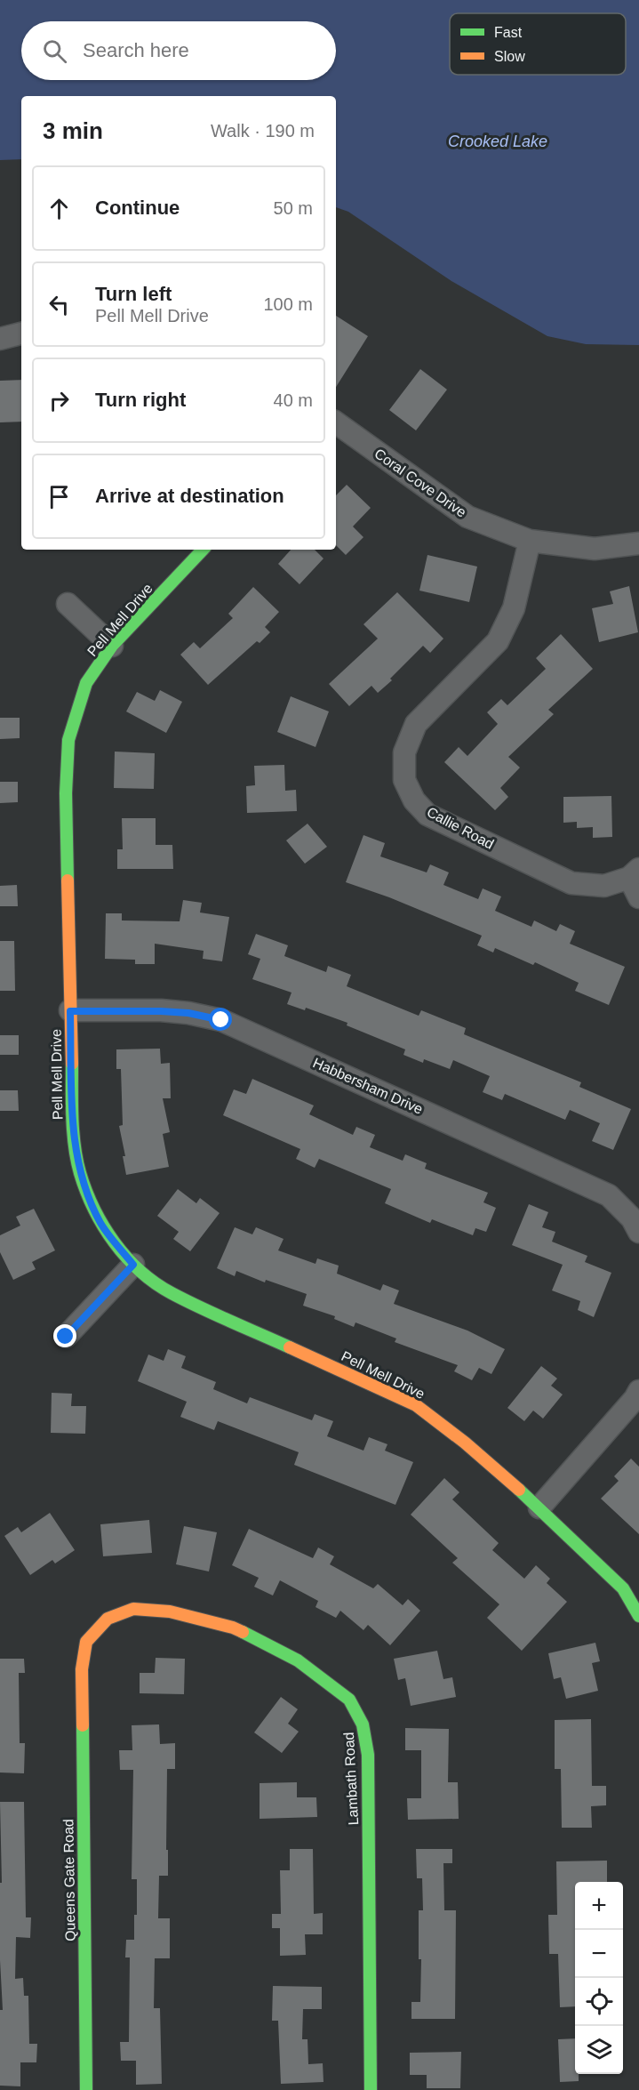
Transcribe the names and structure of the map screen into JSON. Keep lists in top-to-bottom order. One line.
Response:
{"streets":{"street":["Coral Cove Drive","Pell Mell Drive","Callie Road","Habbersham Drive","Lambath Road","Queens Gate Road"]},"crossings":[["Coral Cove Drive","Callie Road"],["Pell Mell Drive","Habbersham Drive"],["Lambath Road","Queens Gate Road"]],"water":["Crooked Lake"],"legend":["Fast","Slow"],"page":{"search":"Search here","heading":["3 min","Walk · 190 m"],"list":[["Continue","50 m"],["Turn left","Pell Mell Drive","100 m"],["Turn right","40 m"],"Arrive at destination"],"map_buttons":["+","−"]}}
